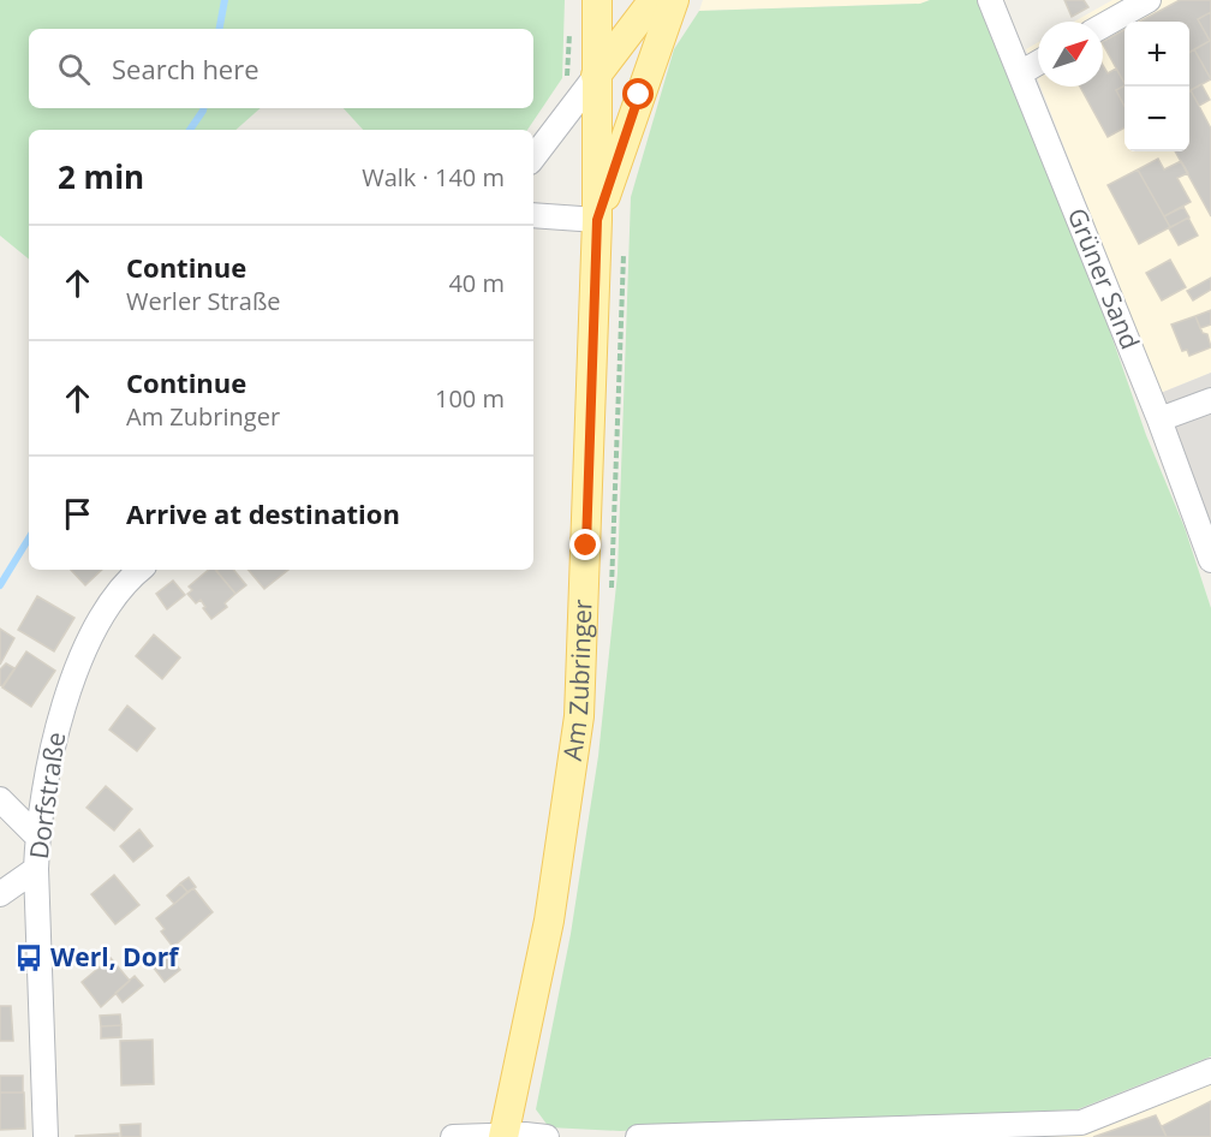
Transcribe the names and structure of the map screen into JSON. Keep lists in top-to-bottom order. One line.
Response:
{"streets":{"main road":["Am Zubringer"],"street":["Grüner Sand","Dorfstraße"]},"places":{"bus stop":["Werl, Dorf"]},"north":"top right","page":{"map_buttons":["+","−"],"search":"Search here","heading":["2 min","Walk · 140 m"],"list":[["Continue","Werler Straße","40 m"],["Continue","Am Zubringer","100 m"],"Arrive at destination"]}}
